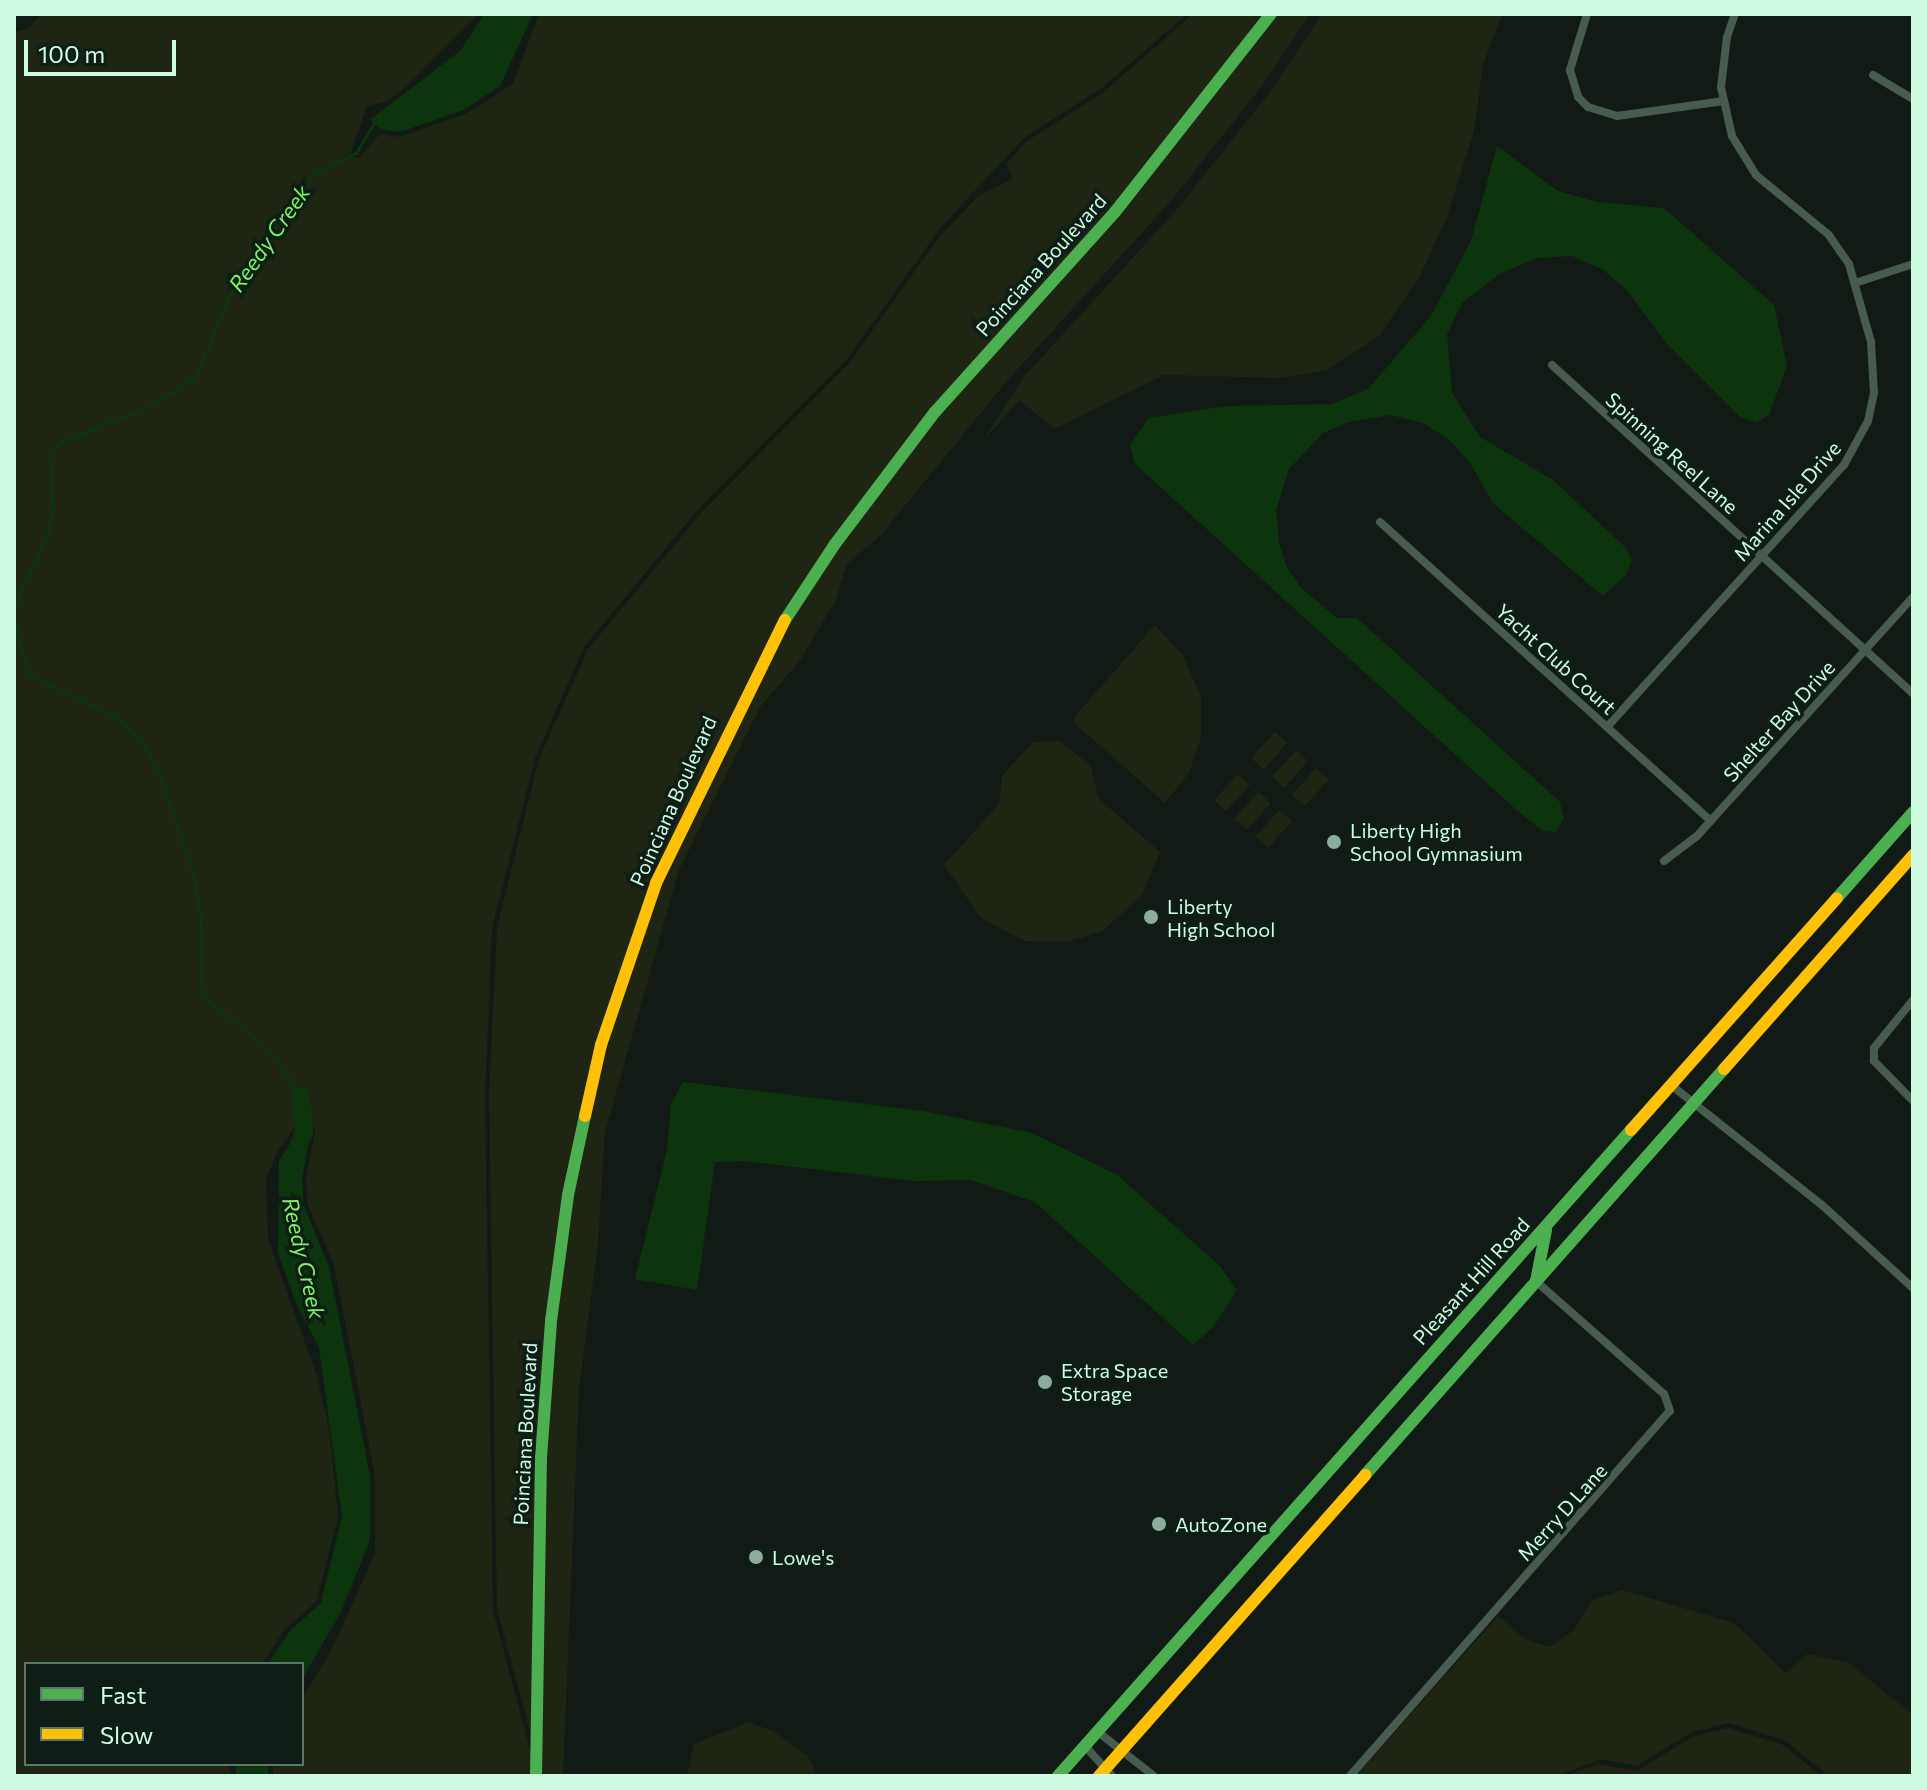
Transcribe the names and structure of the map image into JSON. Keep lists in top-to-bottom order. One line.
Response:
{"streets":{"main road":["Poinciana Boulevard","Pleasant Hill Road"],"street":["Spinning Reel Lane","Marina Isle Drive","Yacht Club Court","Shelter Bay Drive","Merry D Lane"]},"crossings":[["Spinning Reel Lane","Marina Isle Drive"],["Spinning Reel Lane","Shelter Bay Drive"],["Marina Isle Drive","Yacht Club Court"],["Yacht Club Court","Shelter Bay Drive"]],"water":["Reedy Creek"],"places":["Liberty High School Gymnasium","Liberty High School","Extra Space Storage","AutoZone","Lowe's"],"legend":["Fast","Slow"],"scale_bar":"100 m"}
